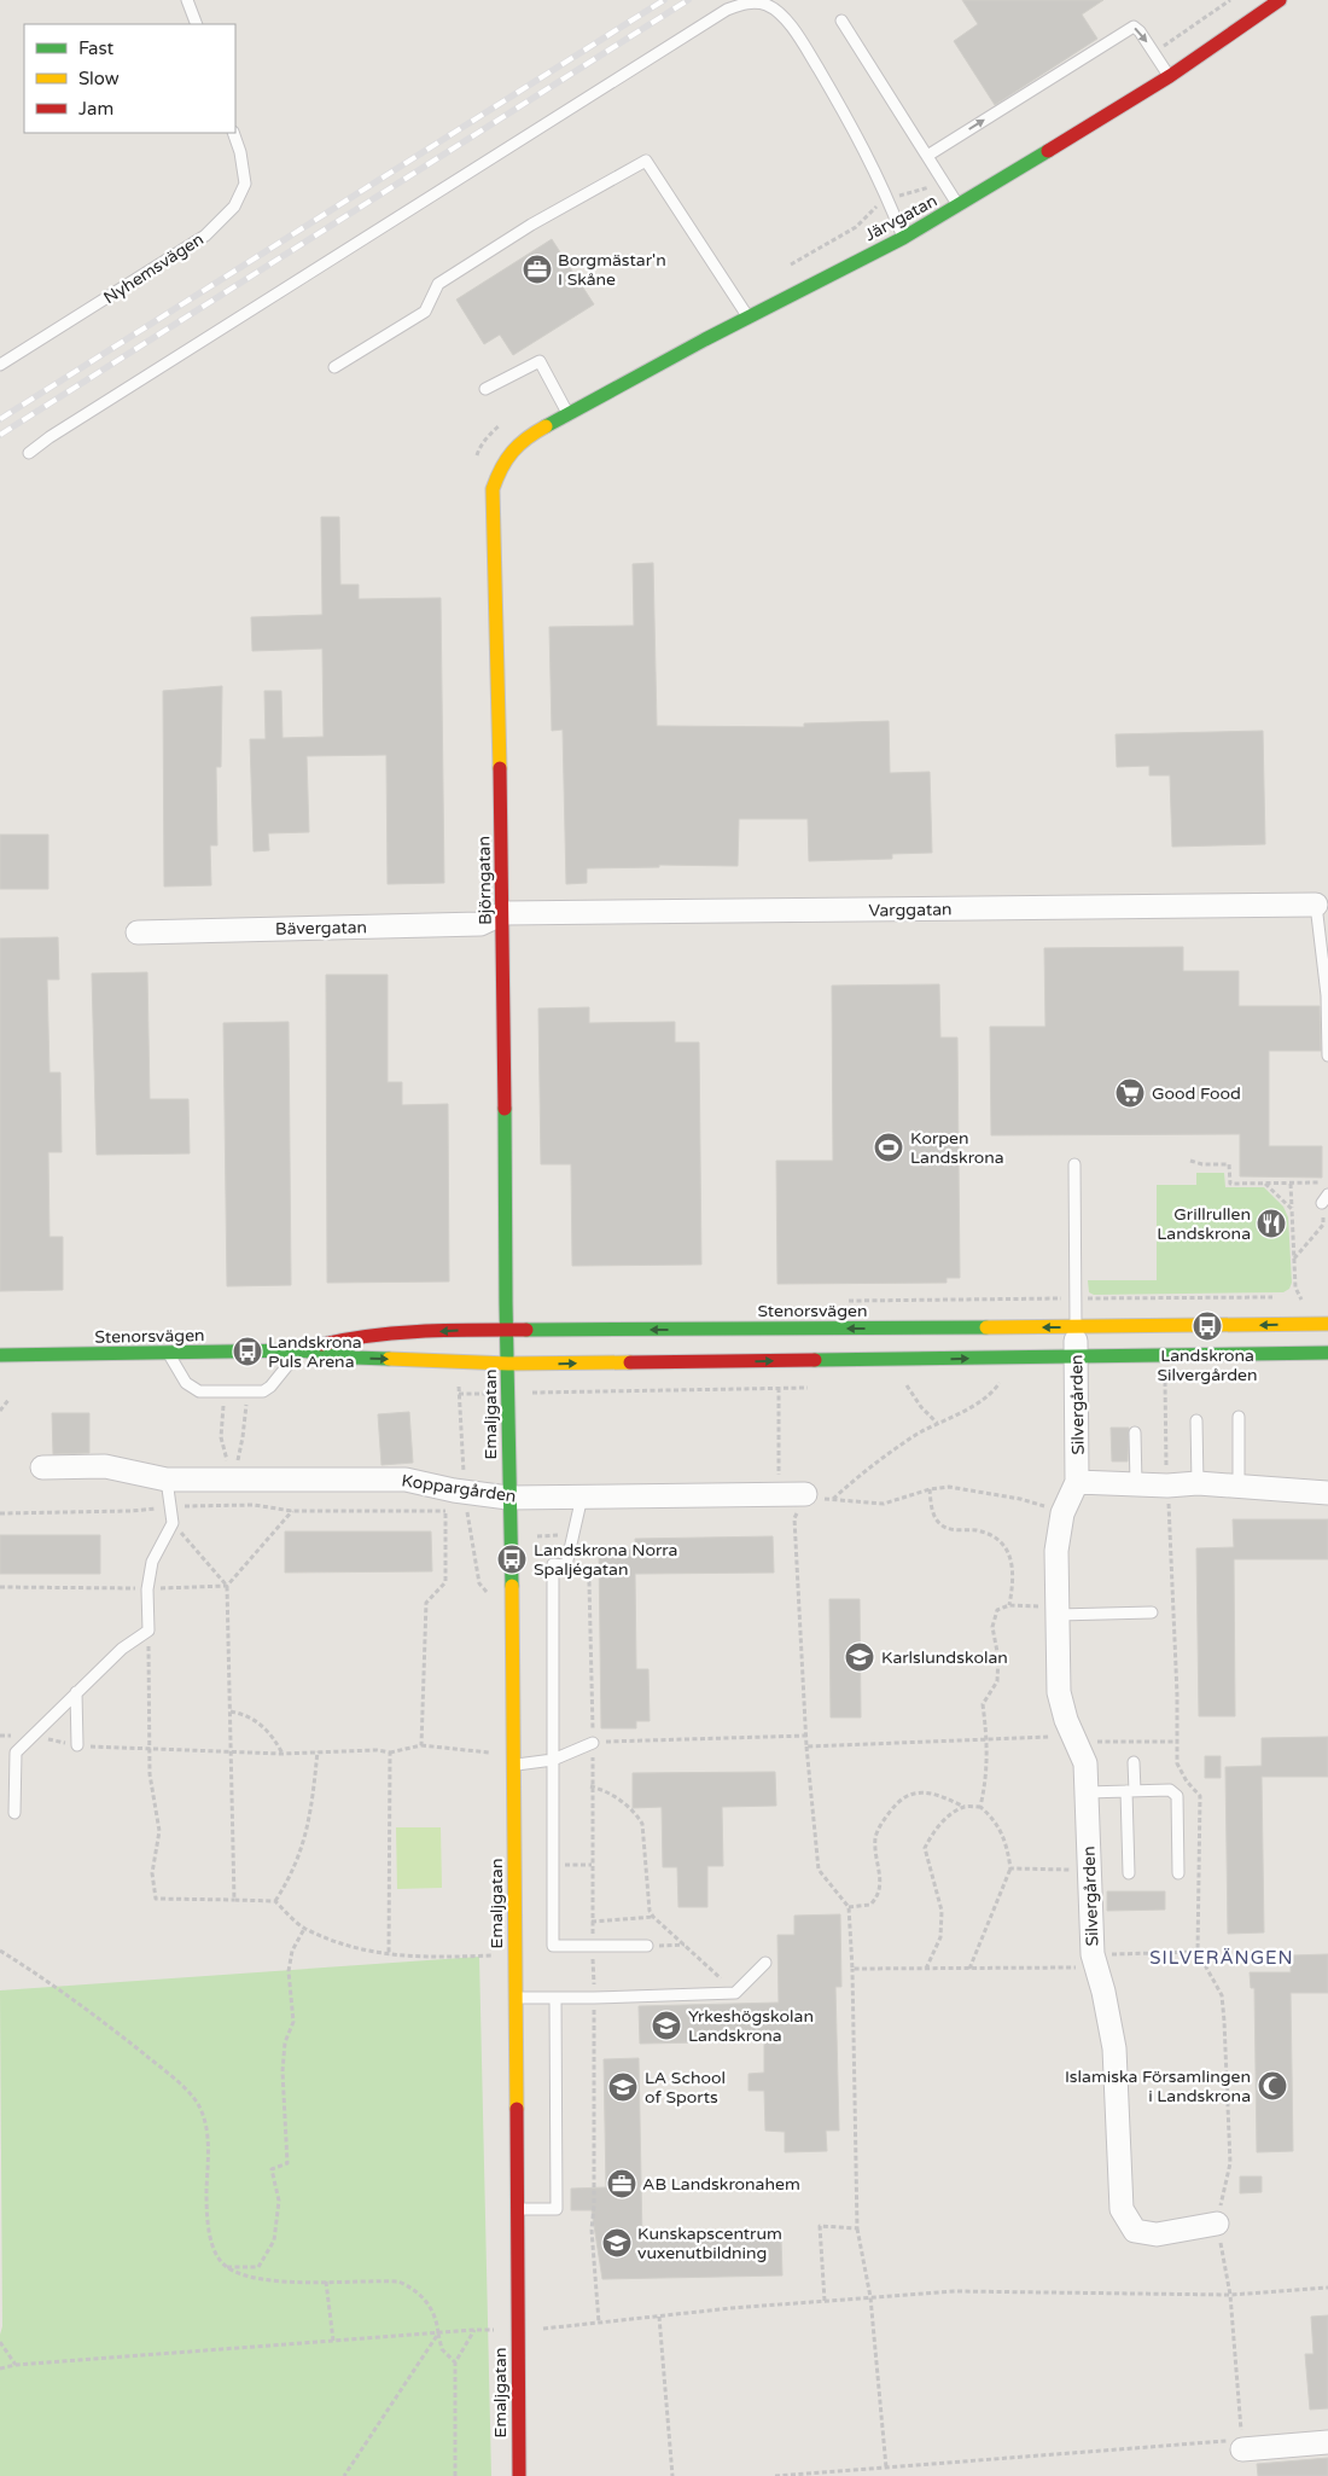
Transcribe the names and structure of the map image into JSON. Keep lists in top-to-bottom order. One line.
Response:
{"streets":{"street":["Järvgatan","Björngatan","Varggatan","Bävergatan","Stenorsvägen","Silvergården","Emaljgatan","Koppargården"],"lane":["Nyhemsvägen"]},"crossings":[["Järvgatan","Björngatan"],["Björngatan","Varggatan"],["Björngatan","Bävergatan"],["Björngatan","Stenorsvägen"],["Björngatan","Emaljgatan"],["Varggatan","Bävergatan"],["Stenorsvägen","Silvergården"],["Stenorsvägen","Emaljgatan"],["Emaljgatan","Koppargården"]],"districts":["SILVERÄNGEN"],"places":{"office":["Borgmästar'n I Skåne","AB Landskronahem"],"supermarket":["Good Food"],"sports":["Korpen Landskrona"],"restaurant":["Grillrullen Landskrona"],"bus stop":["Landskrona Silvergården","Landskrona Puls Arena","Landskrona Norra Spaljégatan"],"school or university":["Karlslundskolan","Yrkeshögskolan Landskrona","LA School of Sports","Kunskapscentrum vuxenutbildning"],"mosque":["Islamiska Församlingen i Landskrona"]},"legend":["Fast","Slow","Jam"]}
